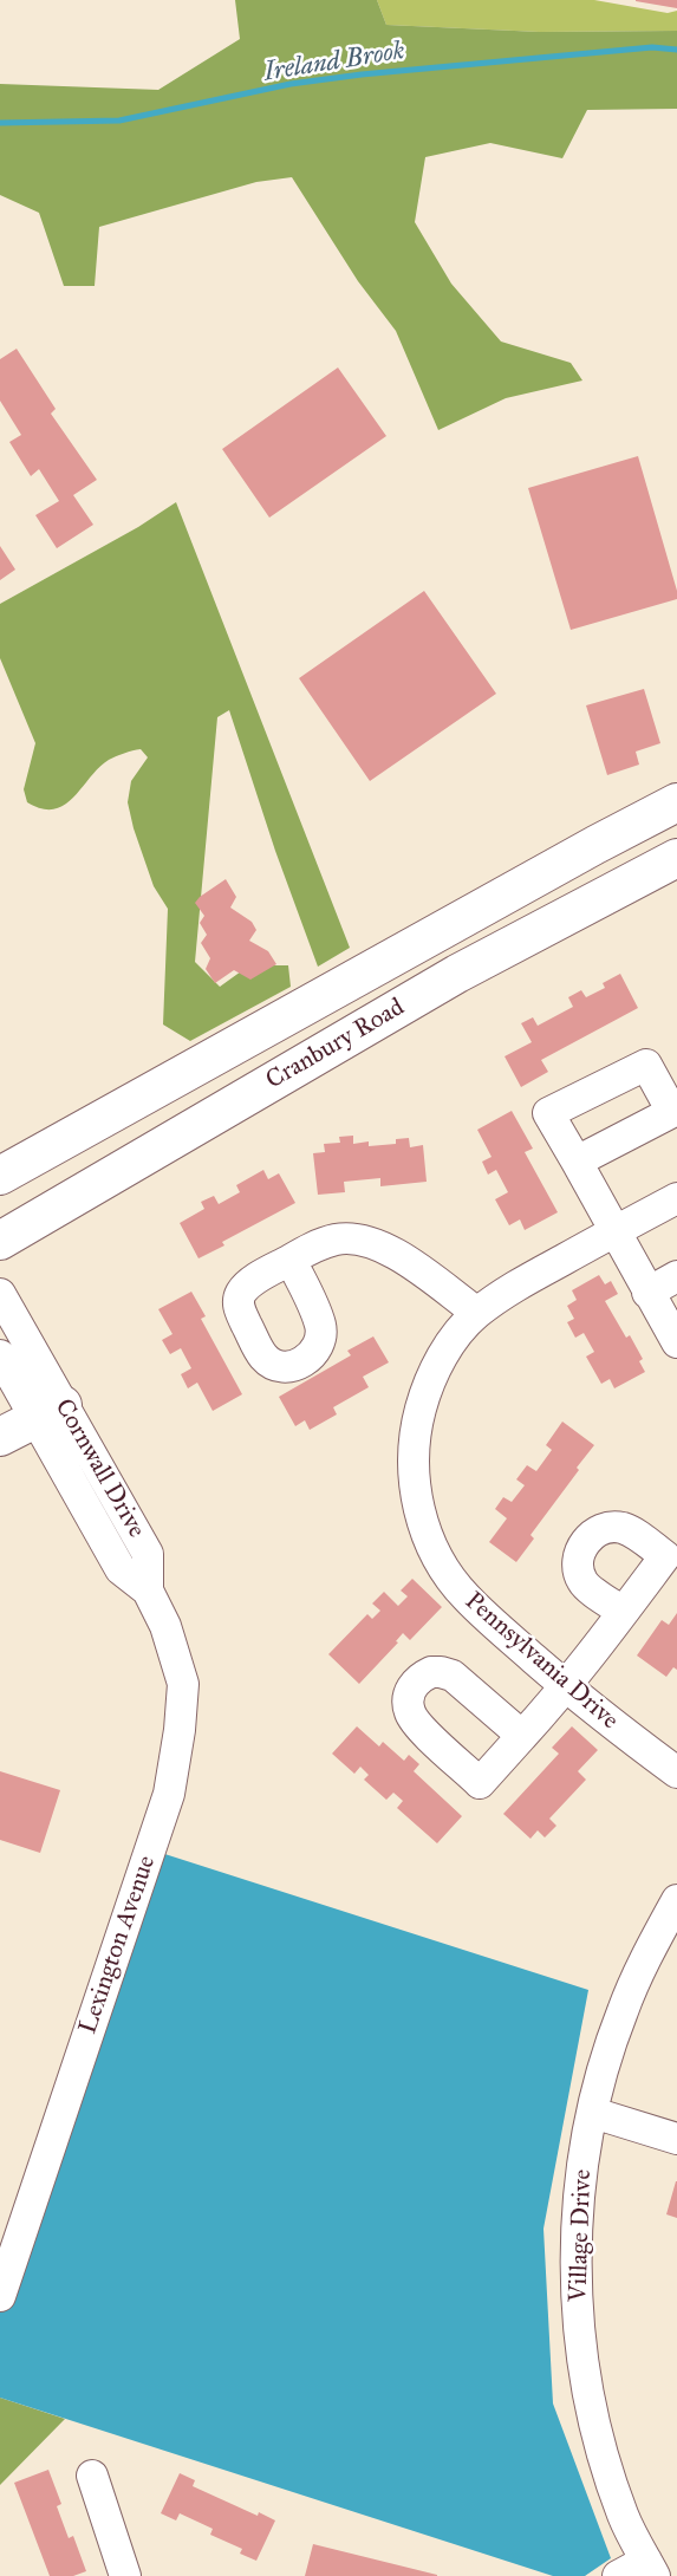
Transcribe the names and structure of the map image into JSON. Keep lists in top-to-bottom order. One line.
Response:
{"streets":{"main road":["Cranbury Road"],"street":["Cornwall Drive","Pennsylvania Drive","Lexington Avenue","Village Drive"]},"crossings":[["Cornwall Drive","Lexington Avenue"]],"water":["Ireland Brook"]}
